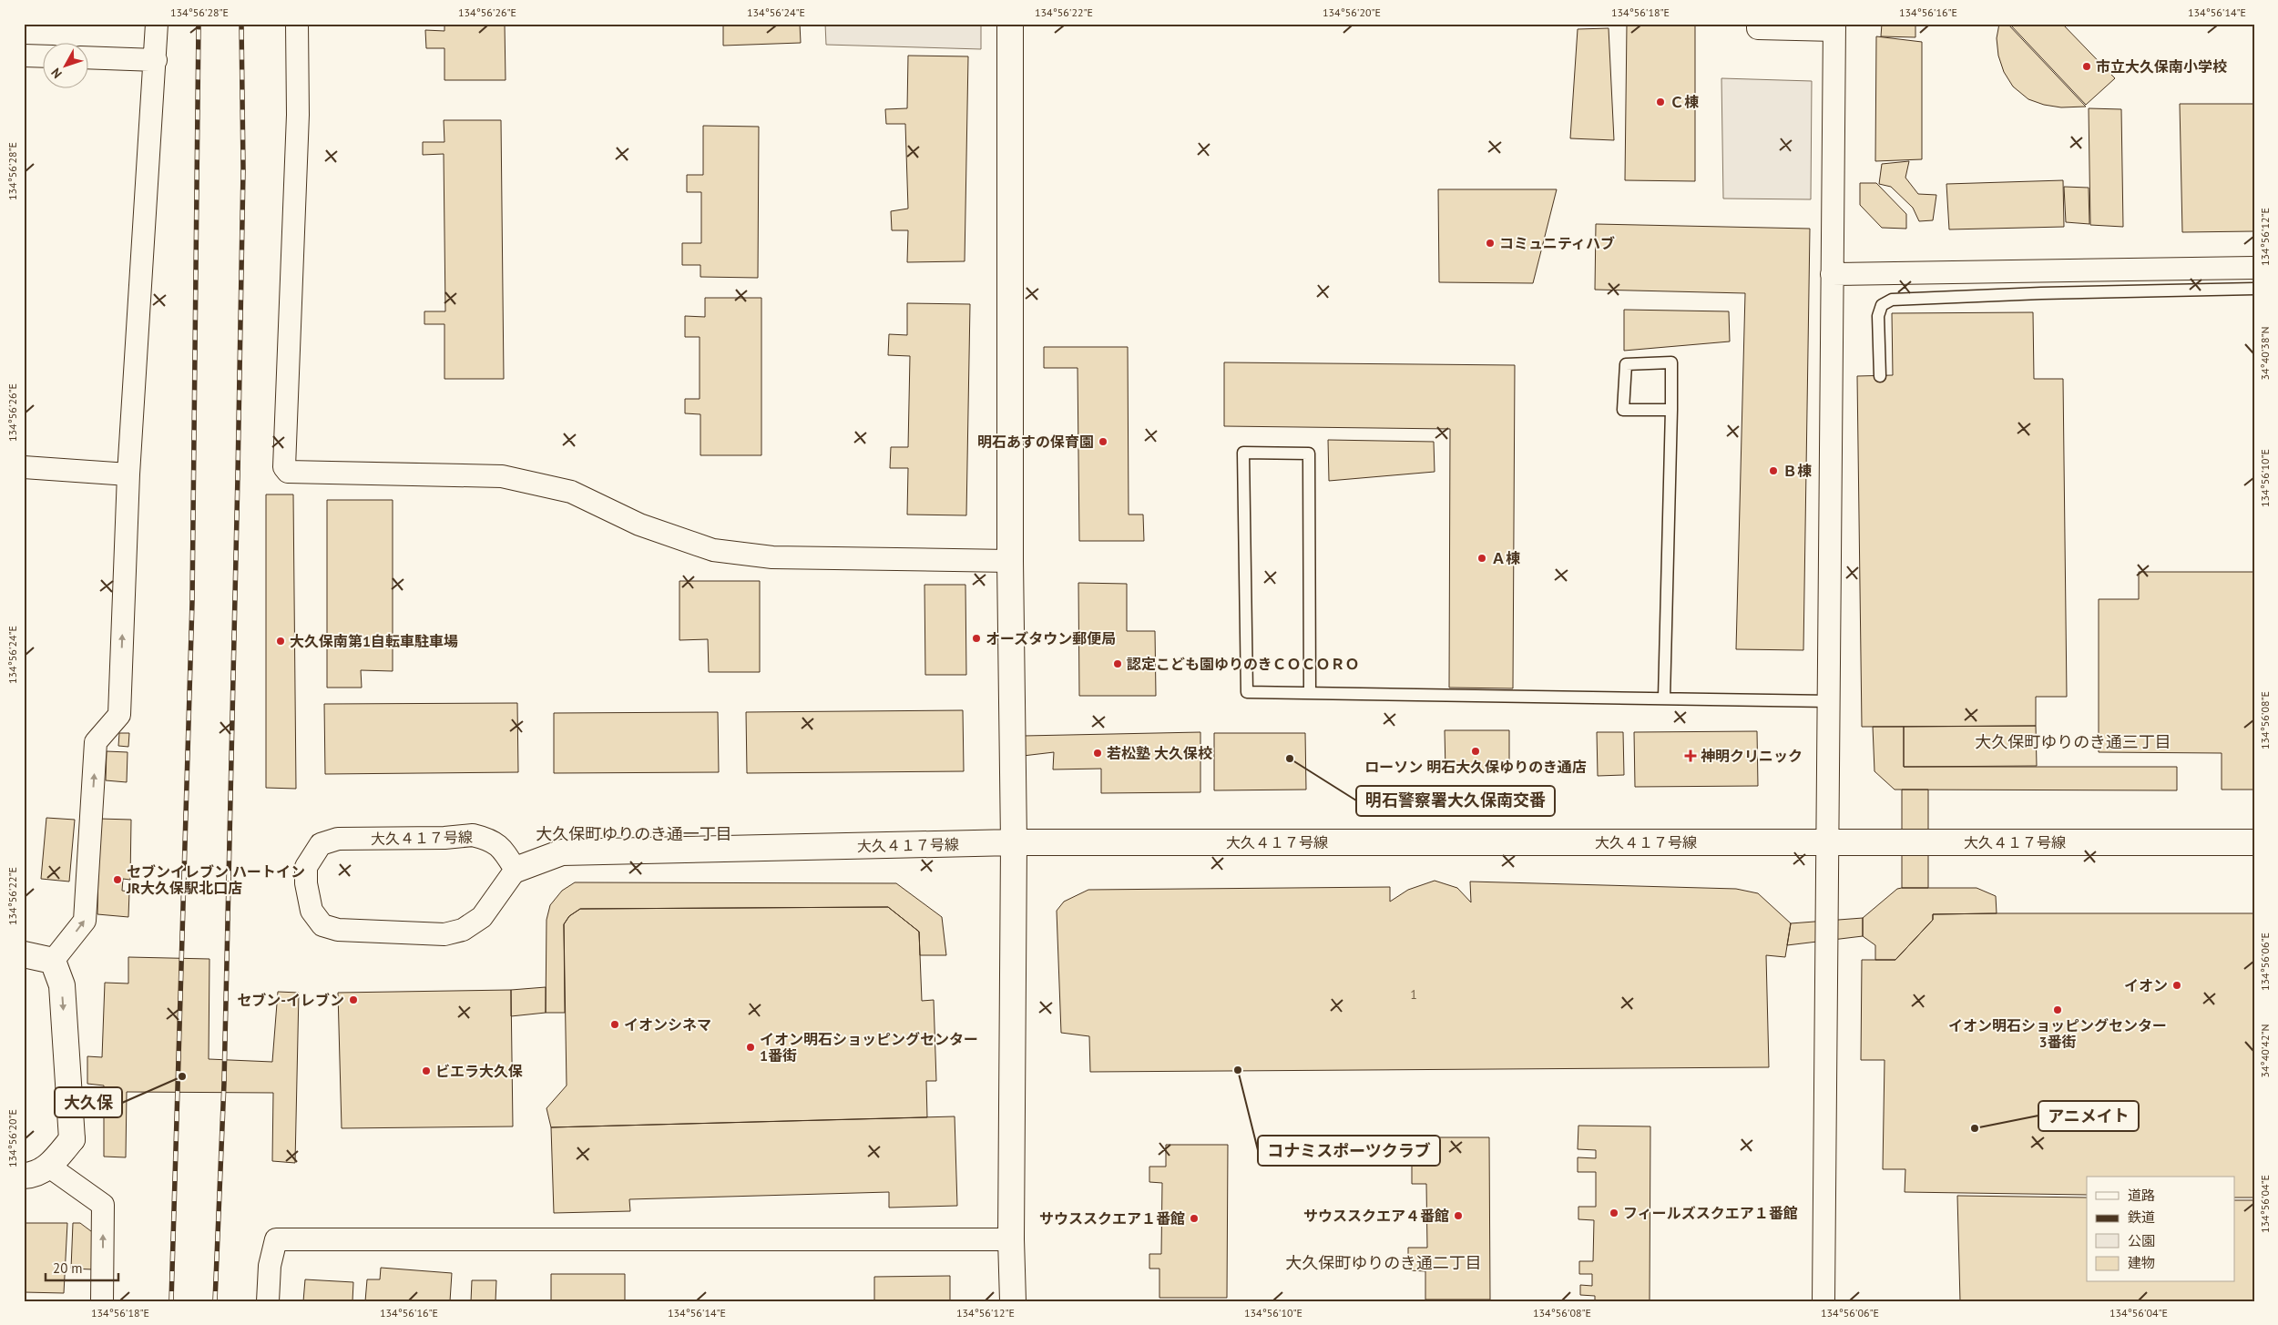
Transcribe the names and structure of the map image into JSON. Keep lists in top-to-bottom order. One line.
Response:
{"streets":{"street":["大久４１７号線"]},"districts":["大久保町ゆりのき通三丁目","大久保町ゆりのき通一丁目","大久保町ゆりのき通二丁目"],"places":{"other":["市立大久保南小学校","Ｃ棟","コミュニティハブ","明石あすの保育園","Ｂ棟","Ａ棟","オーズタウン郵便局","大久保南第1自転車駐車場","認定こども園ゆりのきＣＯＣＯＲＯ","ローソン 明石大久保ゆりのき通店","若松塾 大久保校","明石警察署大久保南交番","セブンイレブン ハートイン JR大久保駅北口店","イオン","セブン-イレブン","イオン明石ショッピングセンター 3番街","イオンシネマ","イオン明石ショッピングセンター 1番街","コナミスポーツクラブ","ビエラ大久保","大久保","アニメイト","フィールズスクエア１番館","サウススクエア４番館","サウススクエア１番館"],"health":["神明クリニック"]},"house_numbers":["1"],"legend":["道路","鉄道","公園","建物"],"scale_bar":"20 m","north":"bottom left","coordinates":["134°56'28\"E","134°56'26\"E","134°56'24\"E","134°56'22\"E","134°56'20\"E","134°56'18\"E","134°56'16\"E","134°56'14\"E","134°56'12\"E","34°40'38\"N","134°56'10\"E","134°56'08\"E","134°56'06\"E","34°40'42\"N","134°56'04\"E"]}
